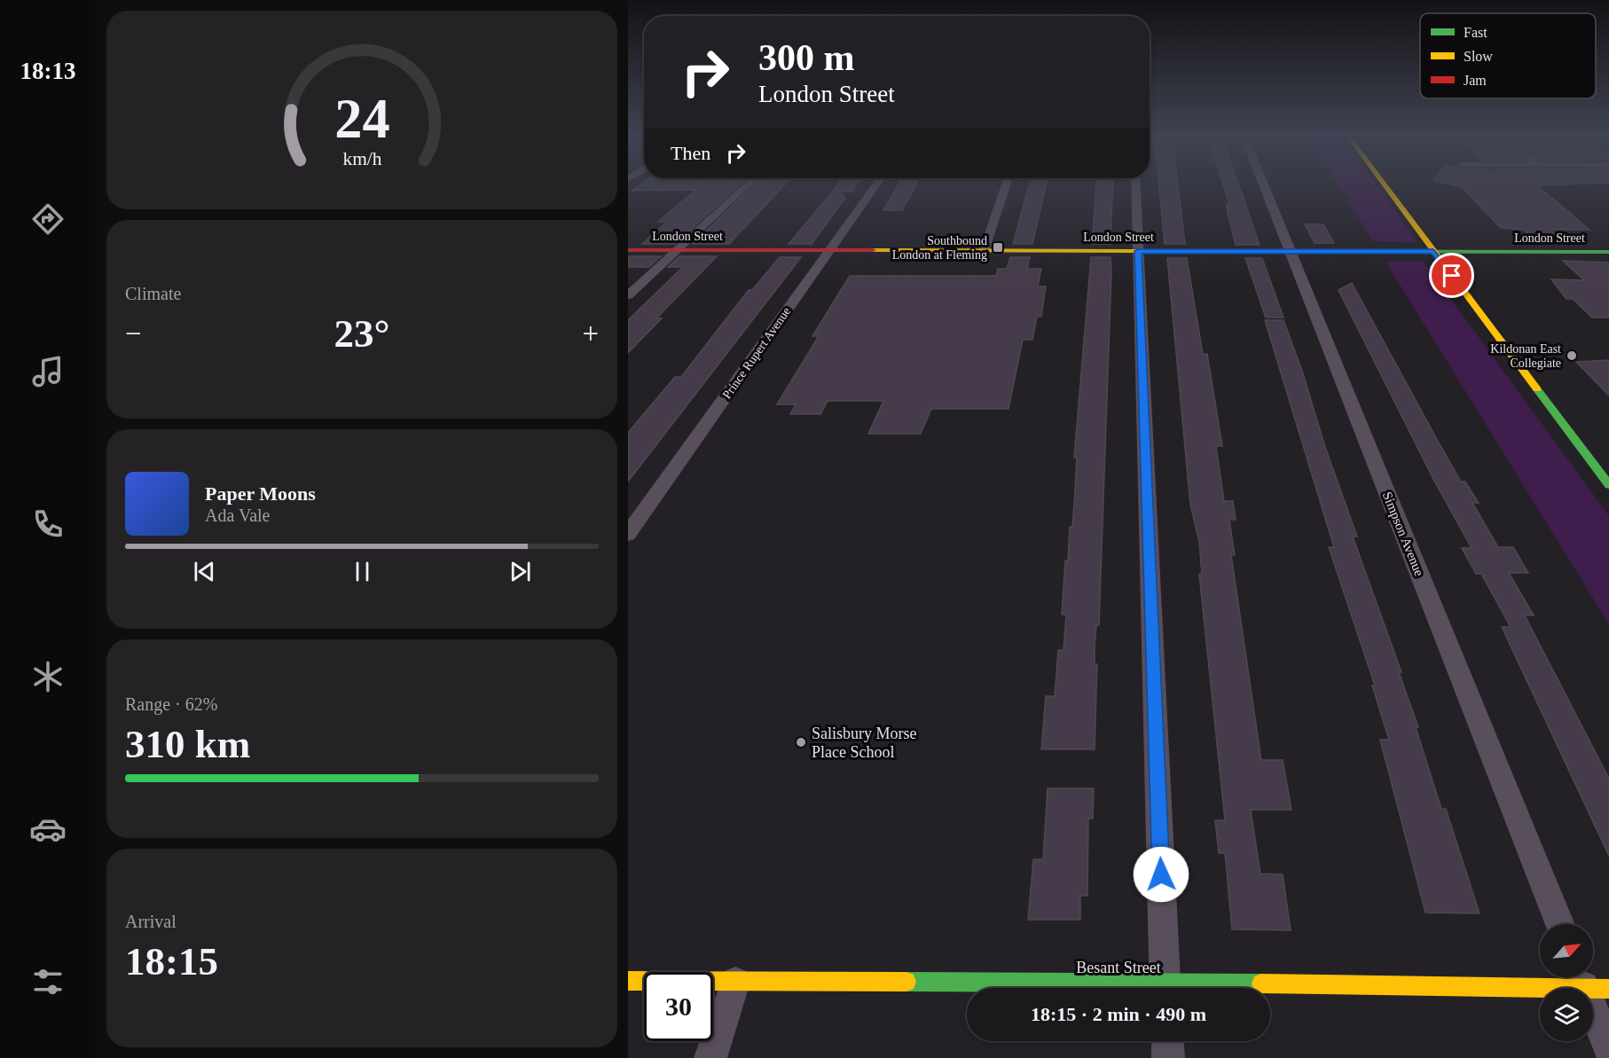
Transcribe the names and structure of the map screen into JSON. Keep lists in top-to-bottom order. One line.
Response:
{"streets":{"street":["London Street","Prince Rupert Avenue","Simpson Avenue","Besant Street"]},"crossings":[["London Street","Prince Rupert Avenue"],["London Street","Simpson Avenue"]],"places":{"transit":["Southbound London at Fleming"],"other":["Kildonan East Collegiate","Salisbury Morse Place School"]},"legend":["Fast","Slow","Jam"],"north":"top right","page":{"tabs":"18:13","turn":["300 m","London Street"],"then":"Then","tile":["Climate",["Range · 62%","310 km"],["Arrival","18:15"]],"heat":["−","23°","+"],"song":["Paper Moons","Ada Vale"],"limit":"30","trip":"18:15 · 2 min · 490 m","gauge":["24","km/h"]}}
